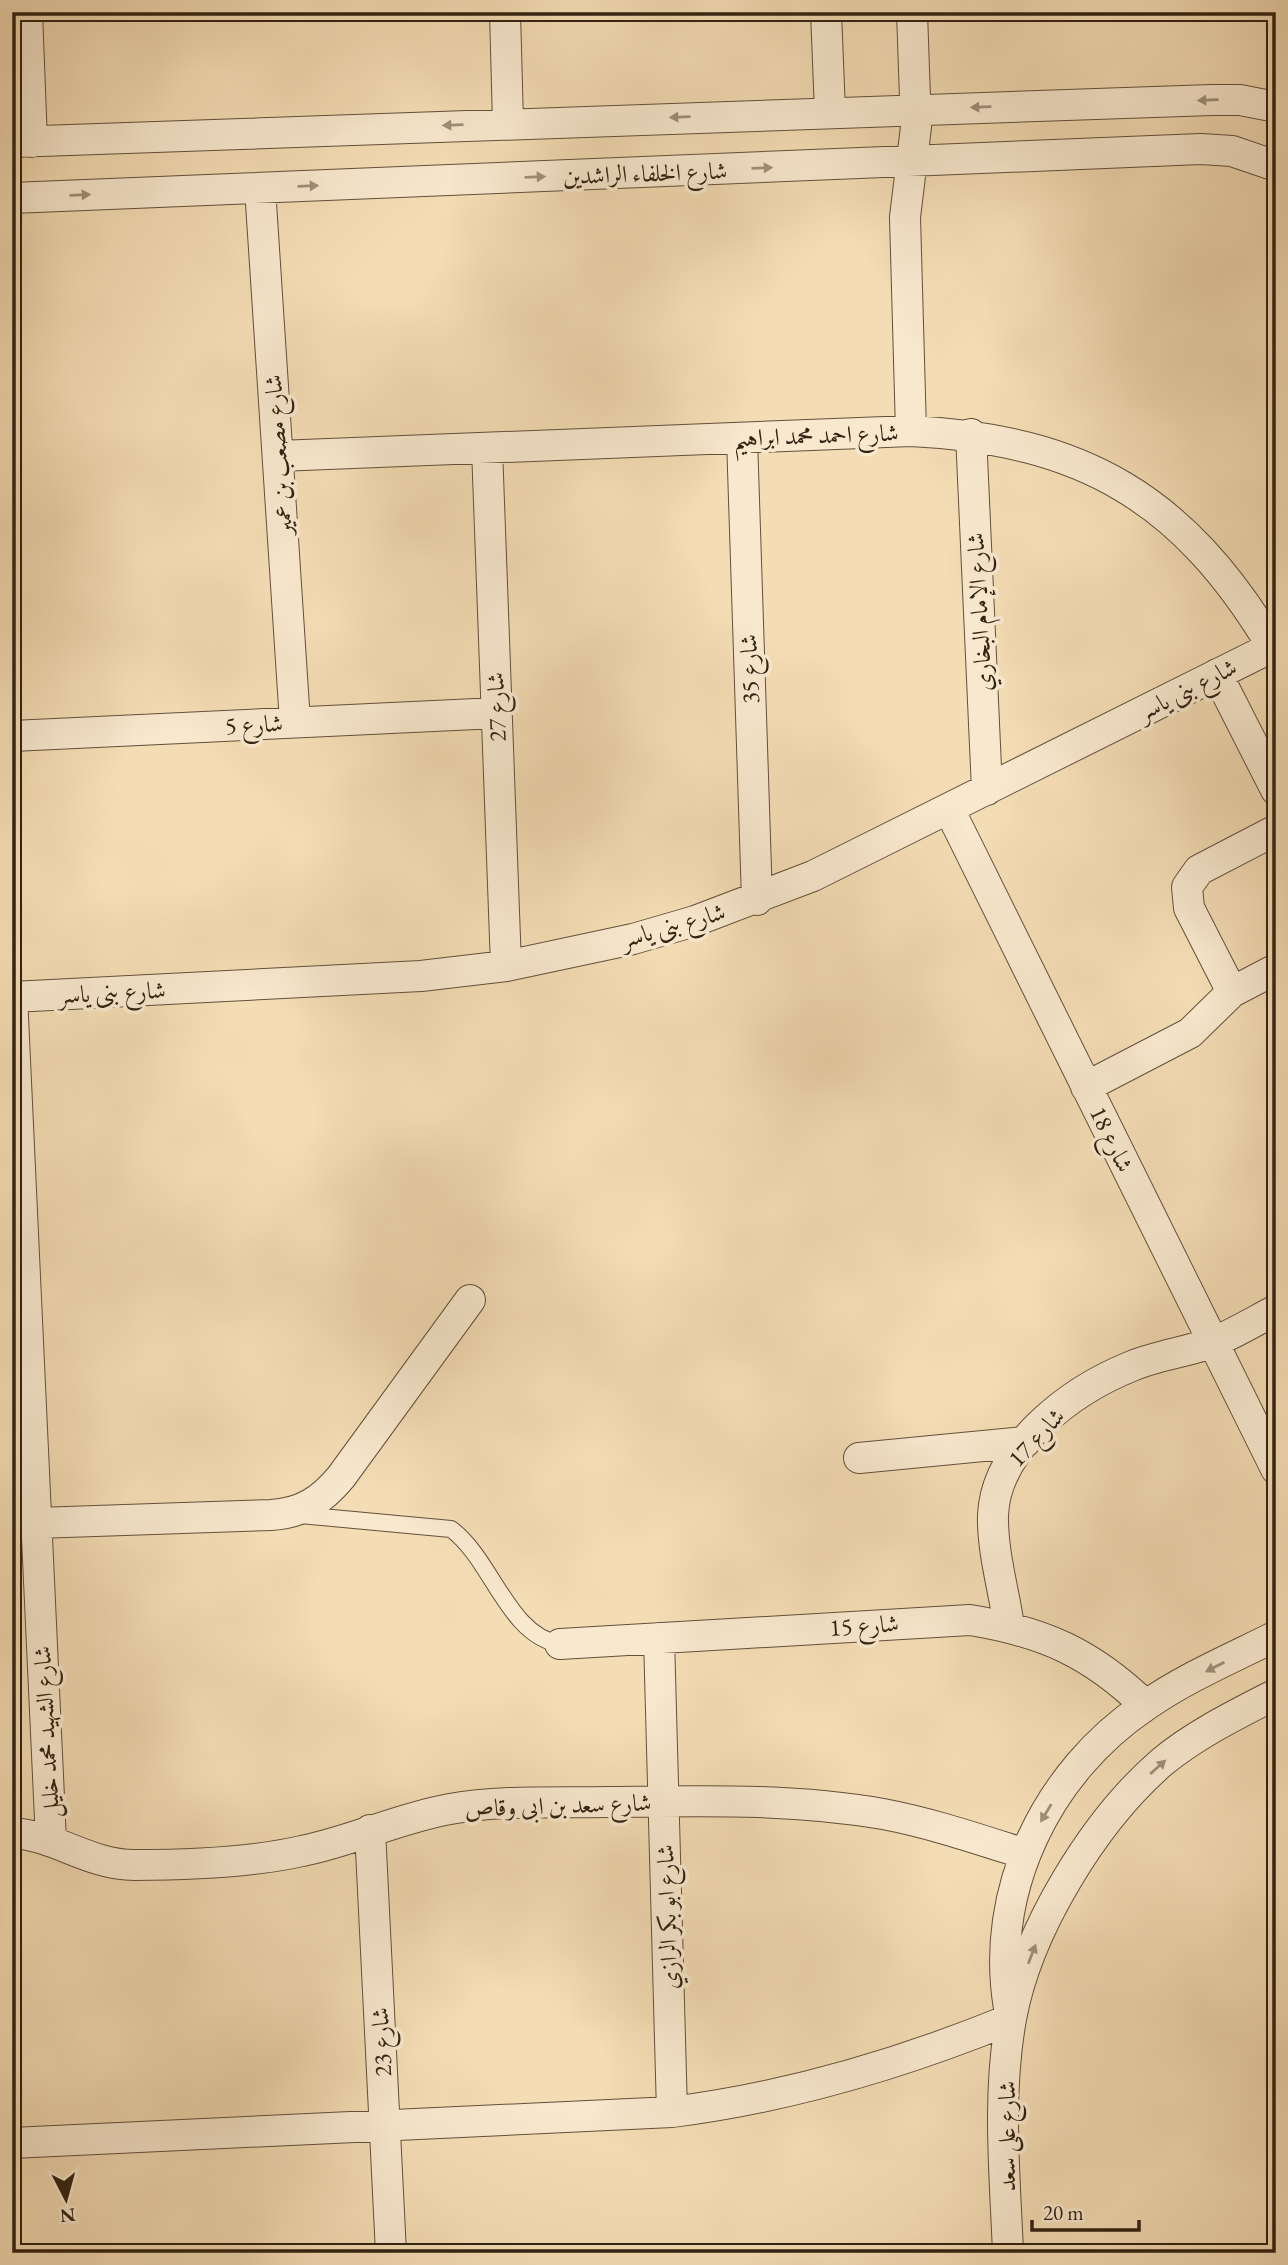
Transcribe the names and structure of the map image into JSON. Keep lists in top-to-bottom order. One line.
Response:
{"streets":{"street":["شارع الخلفاء الراشدين","شارع احمد محمد ابراهيم","شارع مصعب بن عمير","شارع الإمام البخاري","شارع 35","شارع بنى ياسر","شارع 27","شارع 5","شارع 18","شارع 17","شارع 15","شارع الشهيد محمد خليل","شارع سعد بن ابى وقاص","شارع ابو بكر الرازي","شارع 23","شارع على سعد"]},"crossings":[["شارع الخلفاء الراشدين","شارع مصعب بن عمير"],["شارع احمد محمد ابراهيم","شارع مصعب بن عمير"],["شارع احمد محمد ابراهيم","شارع الإمام البخاري"],["شارع احمد محمد ابراهيم","شارع 35"],["شارع احمد محمد ابراهيم","شارع بنى ياسر"],["شارع احمد محمد ابراهيم","شارع 27"],["شارع مصعب بن عمير","شارع 5"],["شارع الإمام البخاري","شارع بنى ياسر"],["شارع 35","شارع بنى ياسر"],["شارع بنى ياسر","شارع 27"],["شارع بنى ياسر","شارع 18"],["شارع بنى ياسر","شارع الشهيد محمد خليل"],["شارع 27","شارع 5"],["شارع 18","شارع 17"],["شارع 17","شارع 15"],["شارع 15","شارع ابو بكر الرازي"],["شارع الشهيد محمد خليل","شارع سعد بن ابى وقاص"],["شارع سعد بن ابى وقاص","شارع ابو بكر الرازي"],["شارع سعد بن ابى وقاص","شارع 23"]],"scale_bar":"20 m","north":"bottom"}
